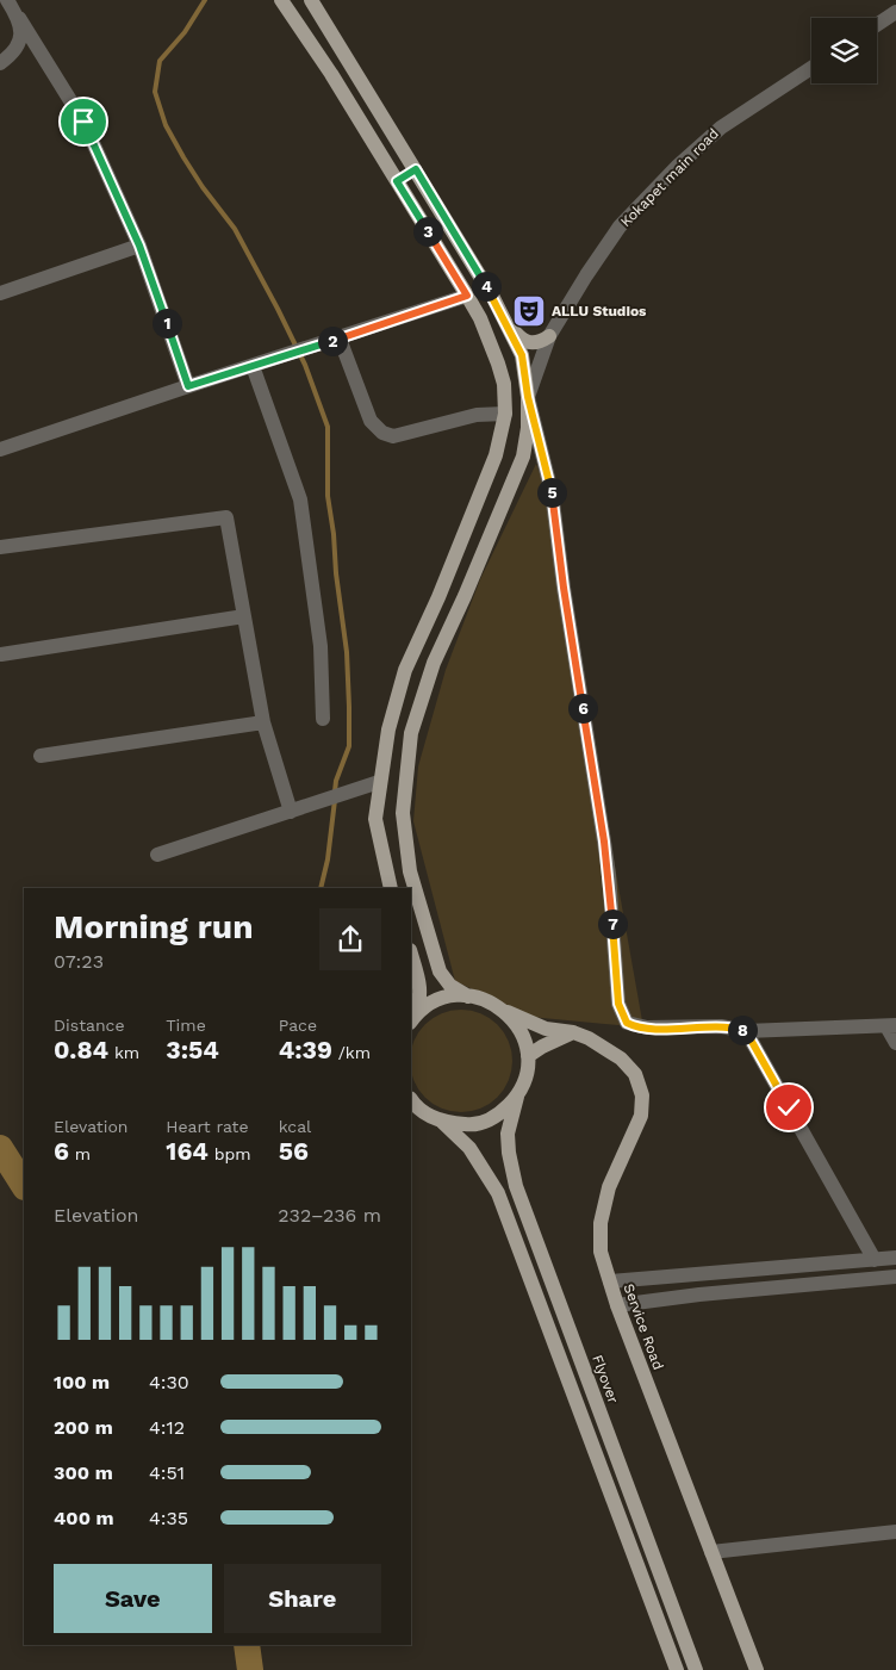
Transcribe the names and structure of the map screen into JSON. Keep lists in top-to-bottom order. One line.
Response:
{"streets":{"main road":["Service Road","Flyover"],"street":["Kokapet main road"]},"places":{"theatre":["ALLU Studios"]},"page":{"pins":["3","4","1","2","5","6","7","8"],"heading":["Morning run","07:23"],"stats":[["Distance","0.84 km"],["Time","3:54"],["Pace","4:39 /km"],["Elevation","6 m"],["Heart rate","164 bpm"],["kcal","56"]],"chart":["Elevation","232–236 m"],"list":[{"name":"100 m","note":"4:30"},{"name":"200 m","note":"4:12"},{"name":"300 m","note":"4:51"},{"name":"400 m","note":"4:35"}],"buttons":["Save","Share"]}}
